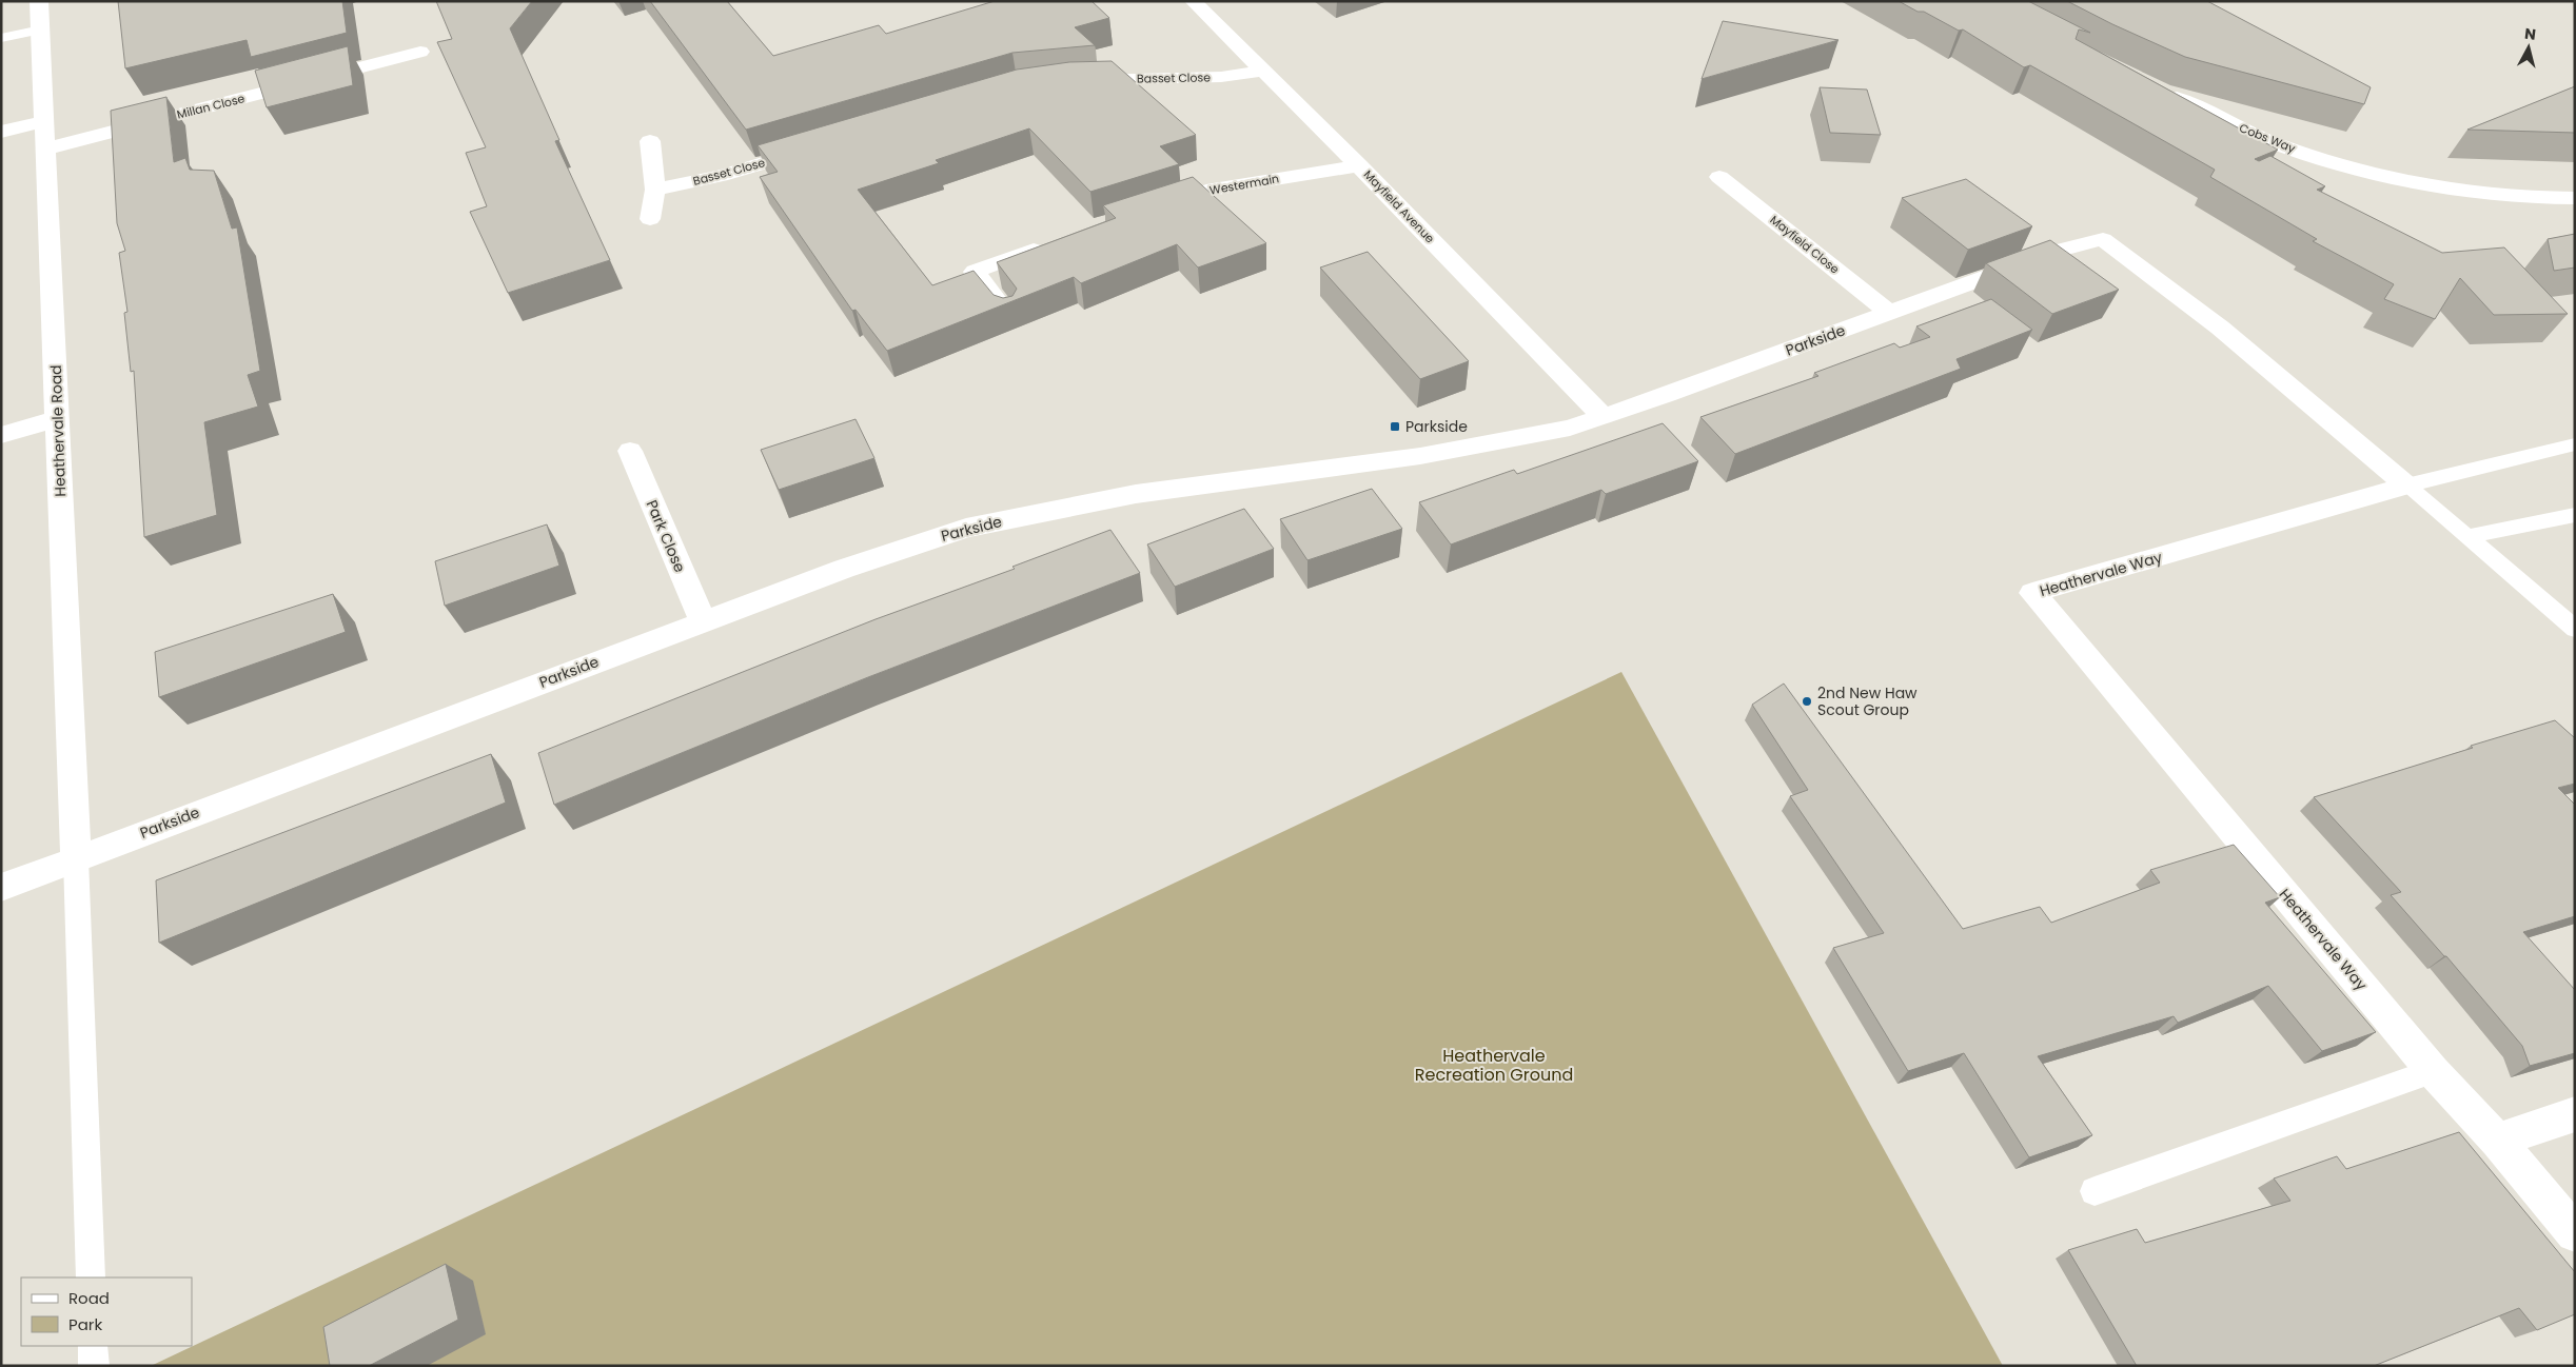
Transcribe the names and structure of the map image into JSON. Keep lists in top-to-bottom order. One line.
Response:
{"streets":{"street":["Basset Close","Millan Close","Cobs Way","Westermain","Mayfield Avenue","Mayfield Close","Parkside","Heathervale Road","Park Close","Heathervale Way"]},"crossings":[["Basset Close","Mayfield Avenue"],["Millan Close","Heathervale Road"],["Westermain","Mayfield Avenue"],["Mayfield Avenue","Parkside"],["Mayfield Close","Parkside"],["Parkside","Heathervale Road"],["Parkside","Park Close"],["Parkside","Heathervale Way"]],"parks":["Heathervale Recreation Ground"],"places":{"transit":["Parkside"],"other":["2nd New Haw Scout Group"]},"legend":["Road","Park"],"north":"top"}
